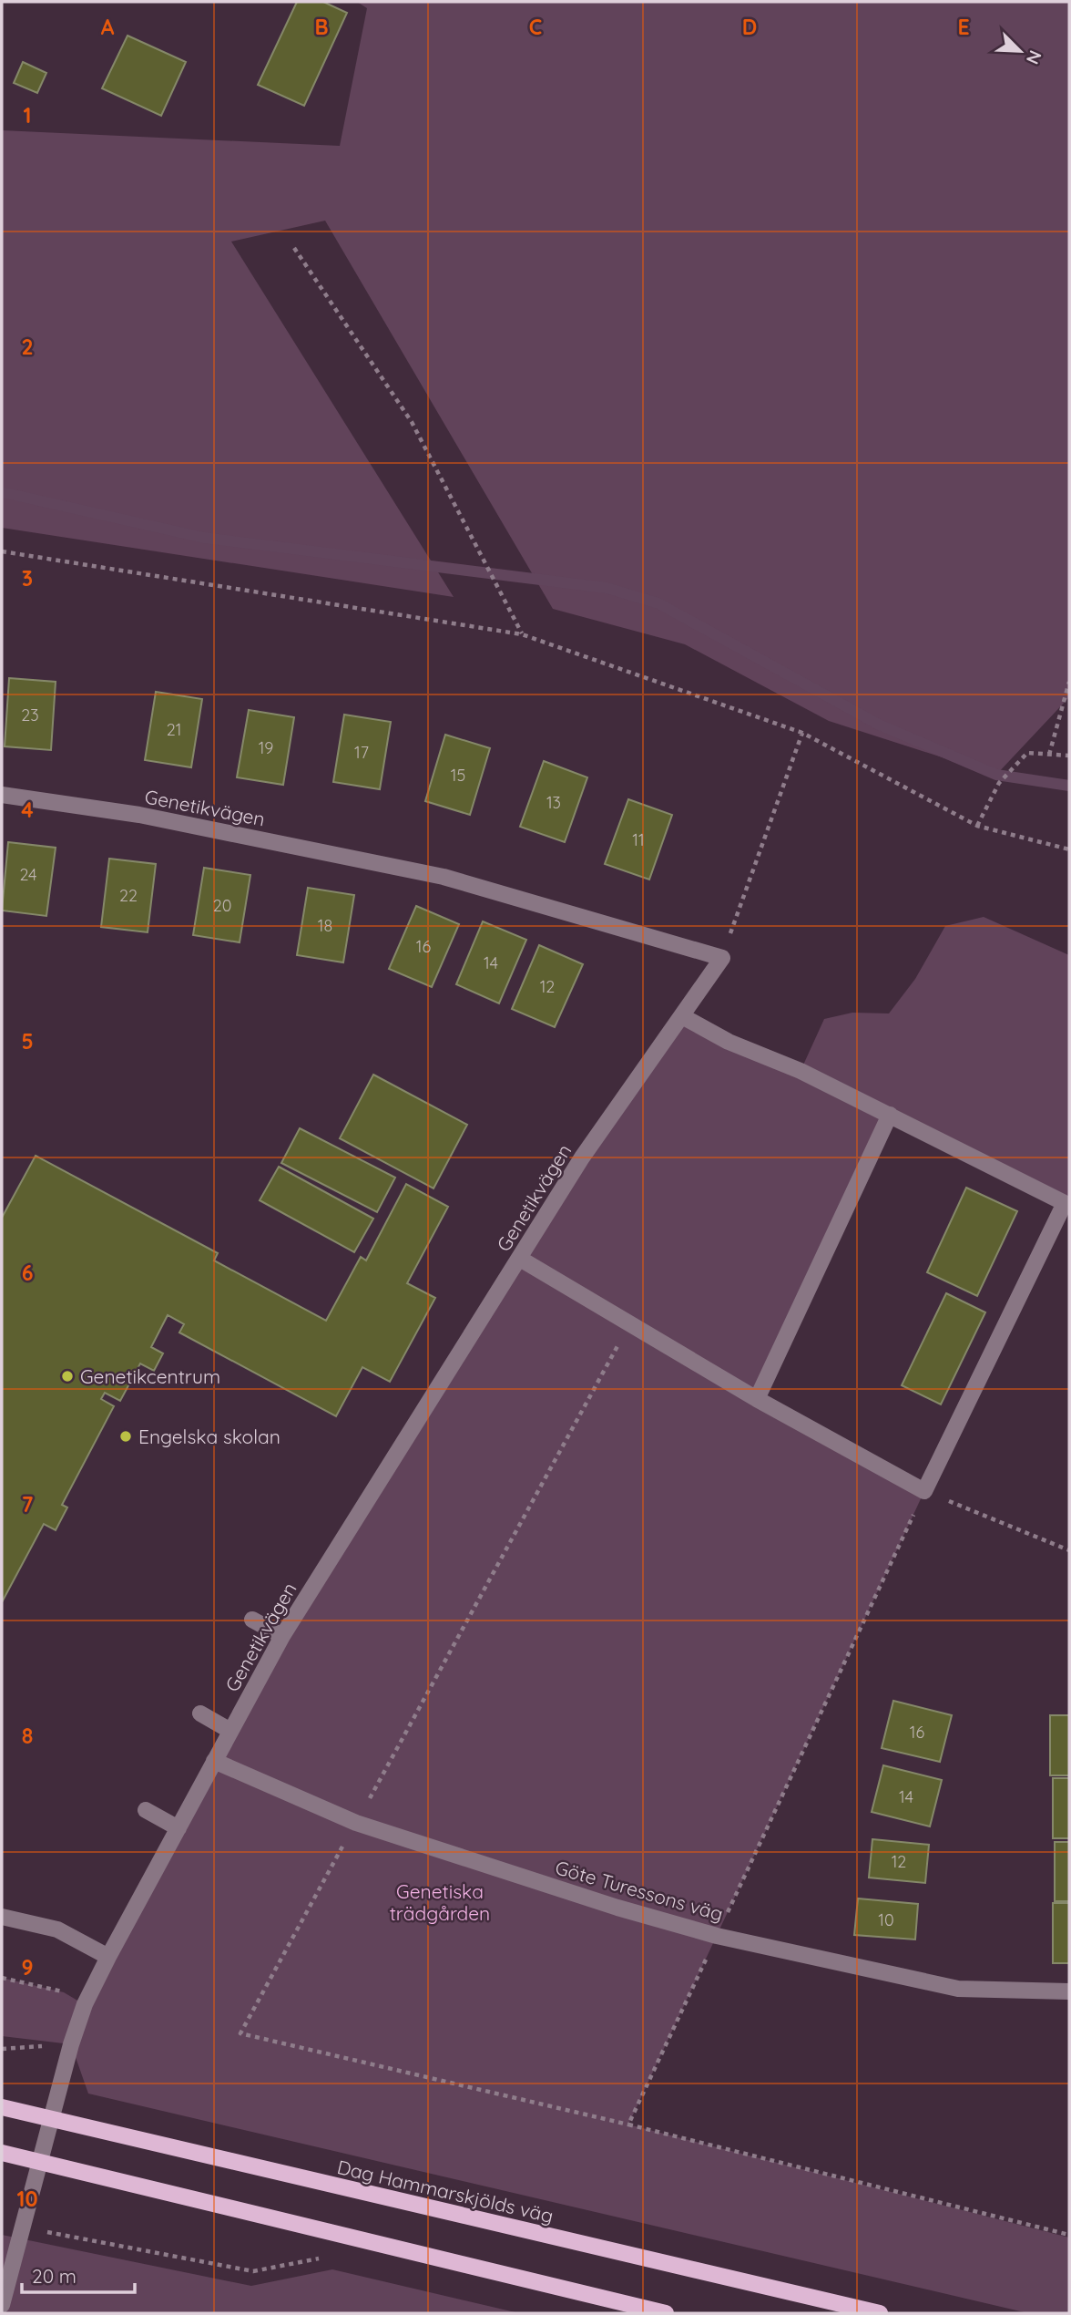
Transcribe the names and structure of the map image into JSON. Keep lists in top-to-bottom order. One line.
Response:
{"streets":{"main road":["Dag Hammarskjölds väg"],"street":["Genetikvägen","Göte Turessons väg"]},"crossings":[["Genetikvägen","Göte Turessons väg"],["Genetikvägen","Dag Hammarskjölds väg"]],"parks":["Genetiska trädgården"],"places":["Genetikcentrum","Engelska skolan"],"house_numbers":["23","21","19","17","15","13","11","24","22","20","18","16","14","12","16","14","12","10"],"scale_bar":"20 m","north":"bottom right","grid":{"columns":["A","B","C","D","E"],"rows":["1","2","3","4","5","6","7","8","9","10"]}}
